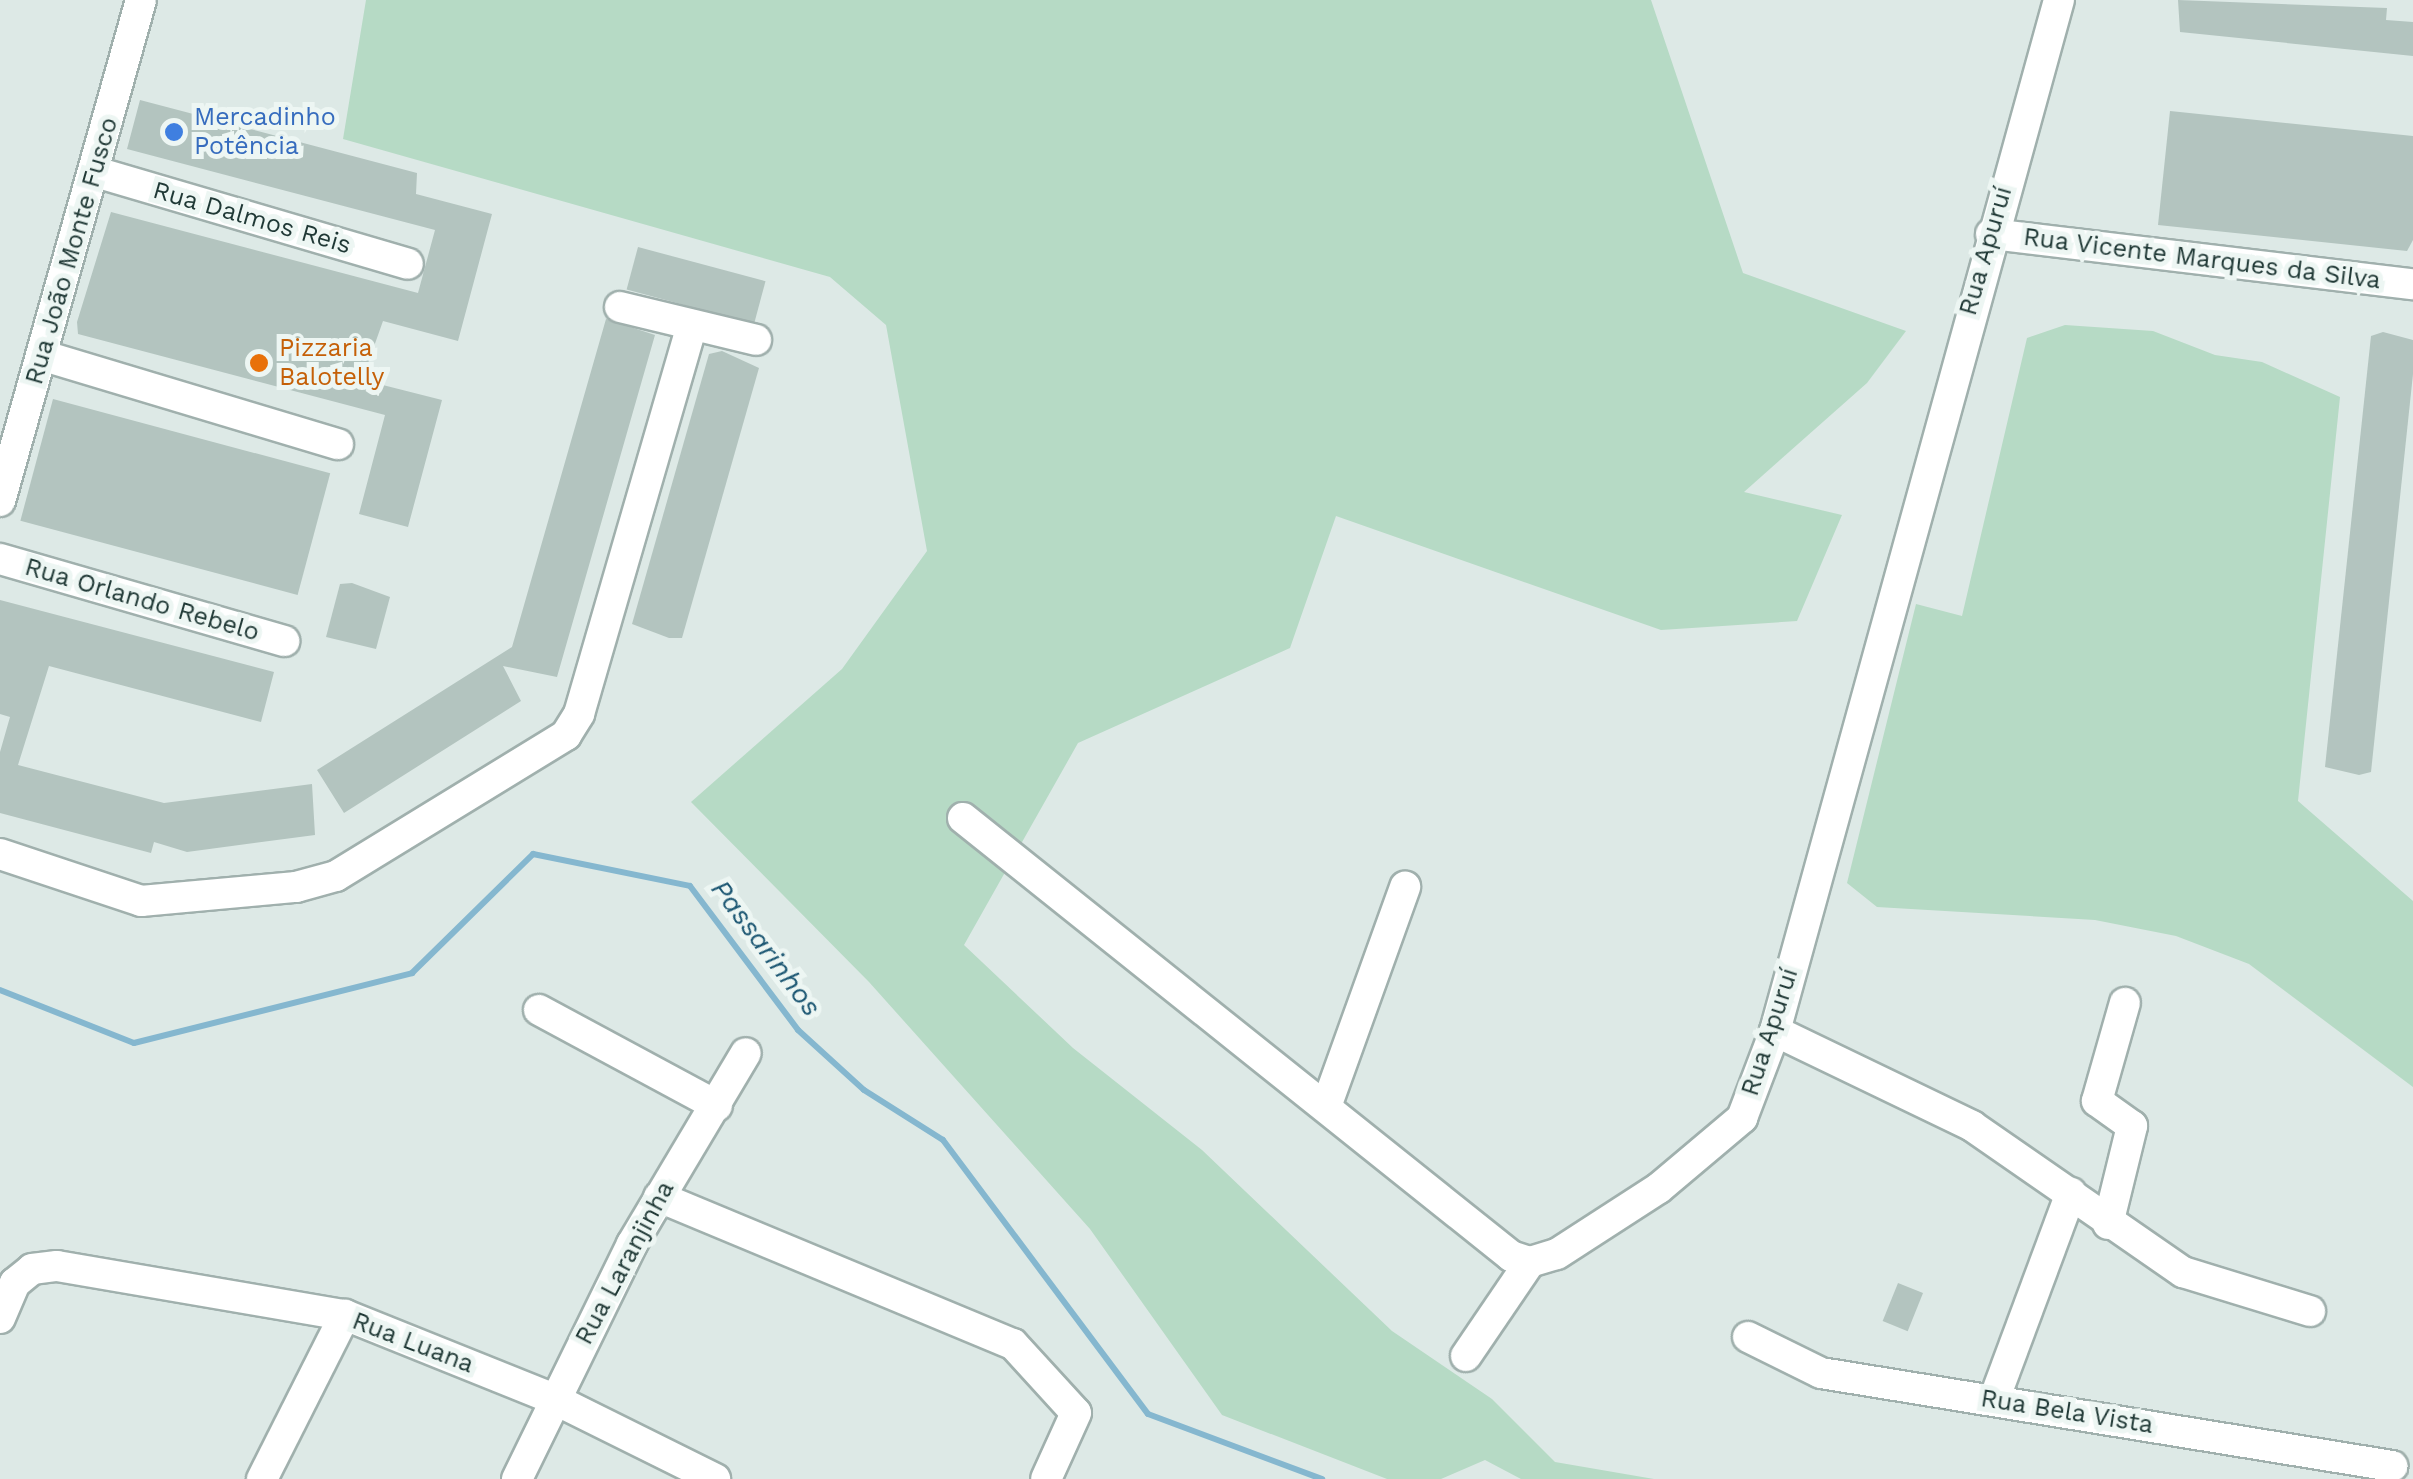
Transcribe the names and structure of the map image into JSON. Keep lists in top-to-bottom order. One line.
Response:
{"streets":{"street":["Rua Dalmos Reis","Rua João Monte Fusco","Rua Apuruí","Rua Vicente Marques da Silva","Rua Orlando Rebelo","Rua Laranjinha","Rua Luana","Rua Bela Vista"]},"crossings":[["Rua Dalmos Reis","Rua João Monte Fusco"],["Rua Apuruí","Rua Vicente Marques da Silva"],["Rua Laranjinha","Rua Luana"]],"water":["Passarinhos"],"places":["Mercadinho Potência","Pizzaria Balotelly"]}
